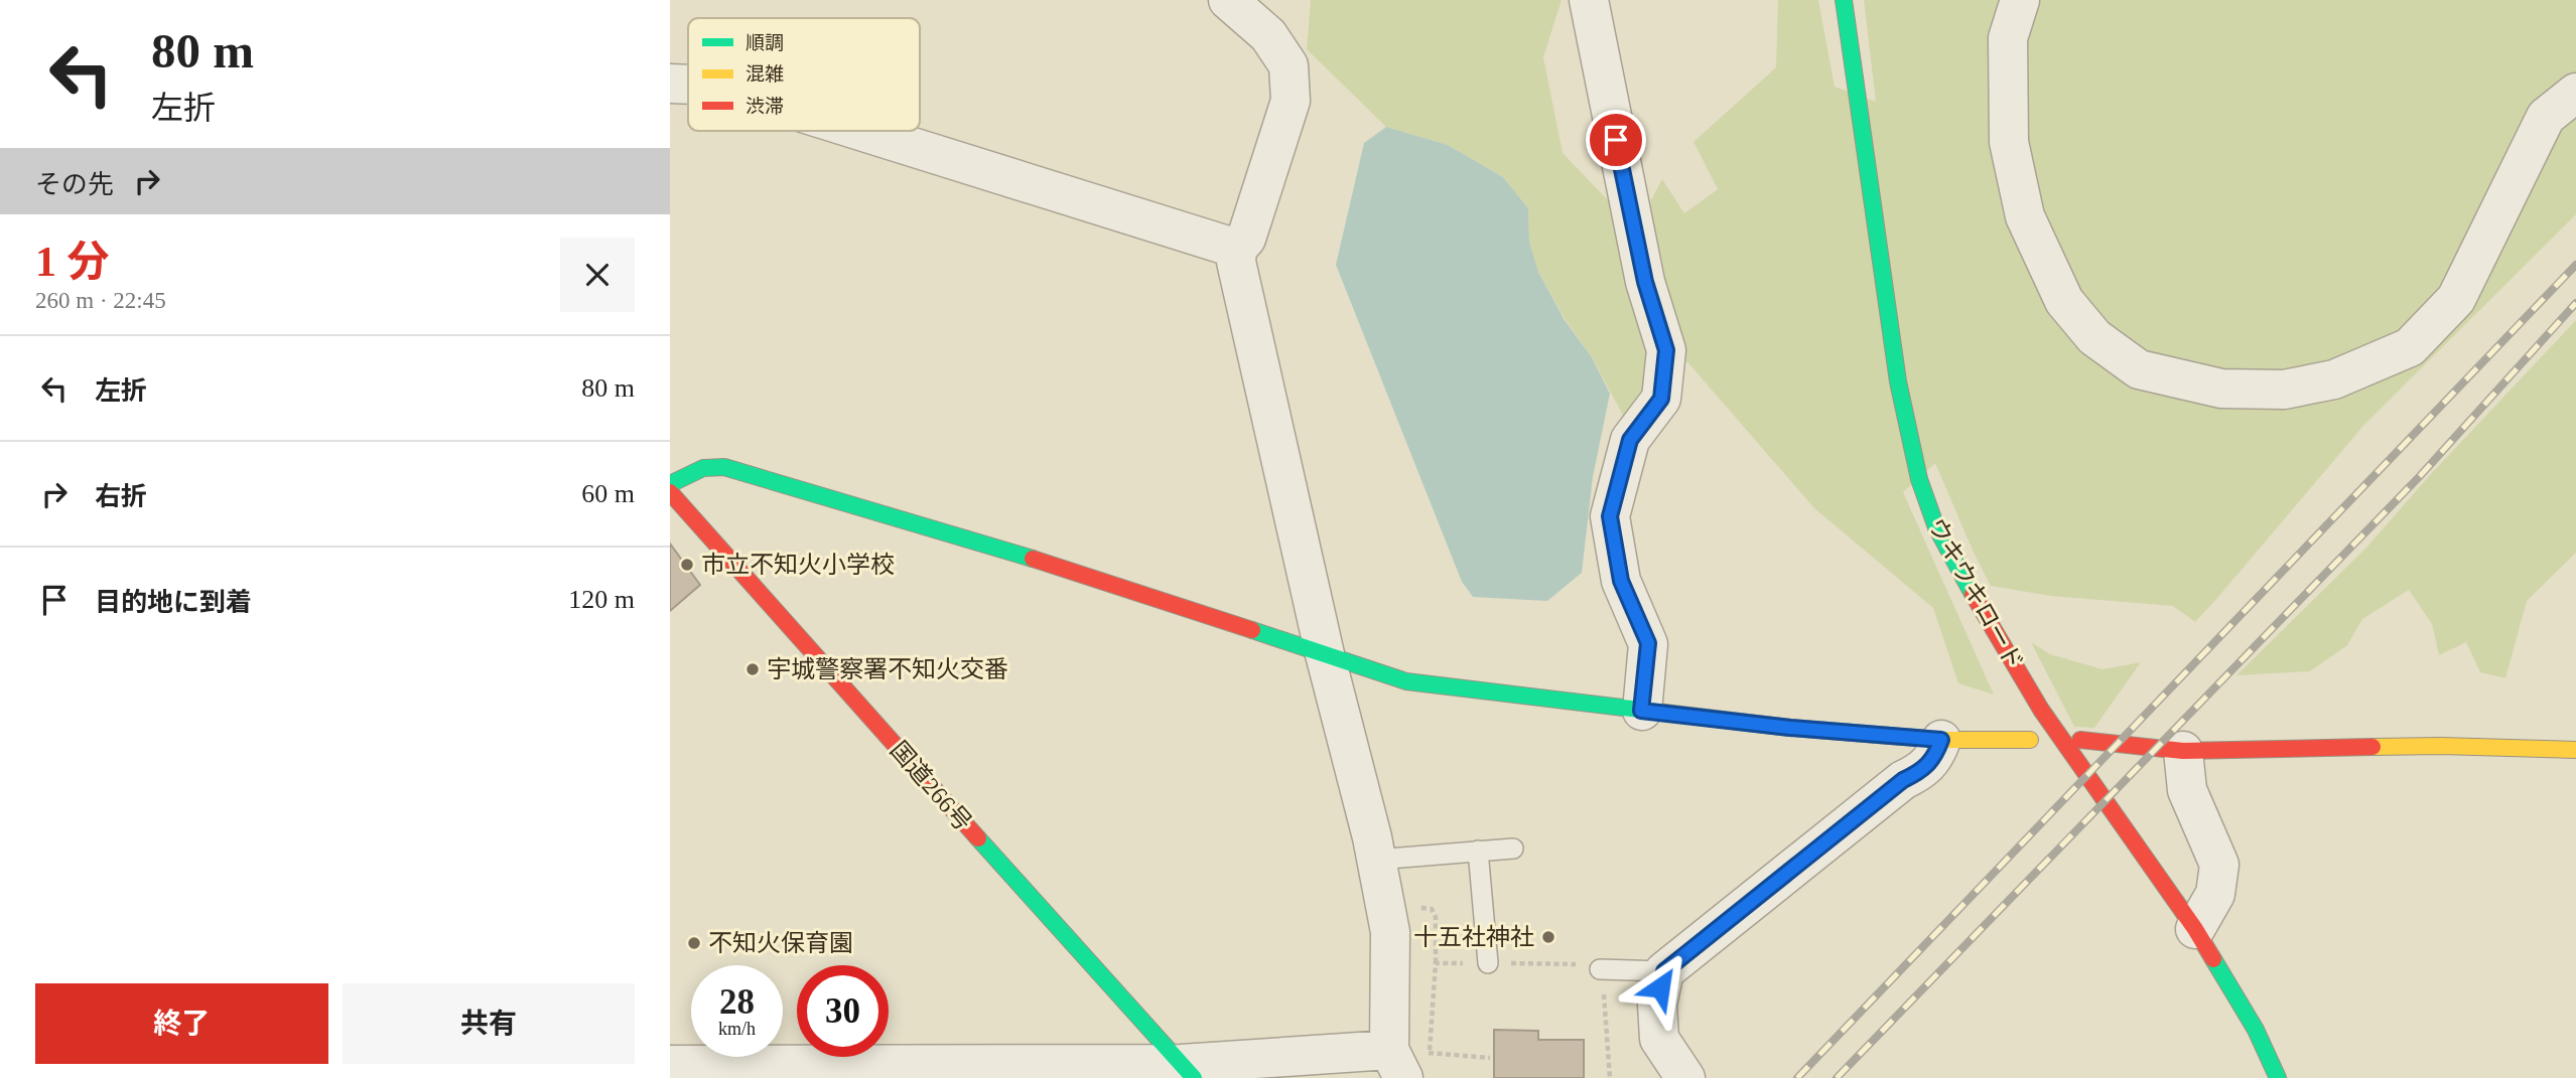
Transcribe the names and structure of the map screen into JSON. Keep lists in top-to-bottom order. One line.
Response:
{"streets":{"main road":["ウキウキロード","国道266号"]},"places":["市立不知火小学校","宇城警察署不知火交番","十五社神社","不知火保育園"],"legend":["順調","混雑","渋滞"],"page":{"turn":["80 m","左折"],"then":"その先","heading":["1 分","260 m · 22:45"],"list":[{"name":"左折","value":"80 m"},{"name":"右折","value":"60 m"},{"name":"目的地に到着","value":"120 m"}],"speed":"28 km/h","limit":"30","buttons":["終了","共有"]}}
